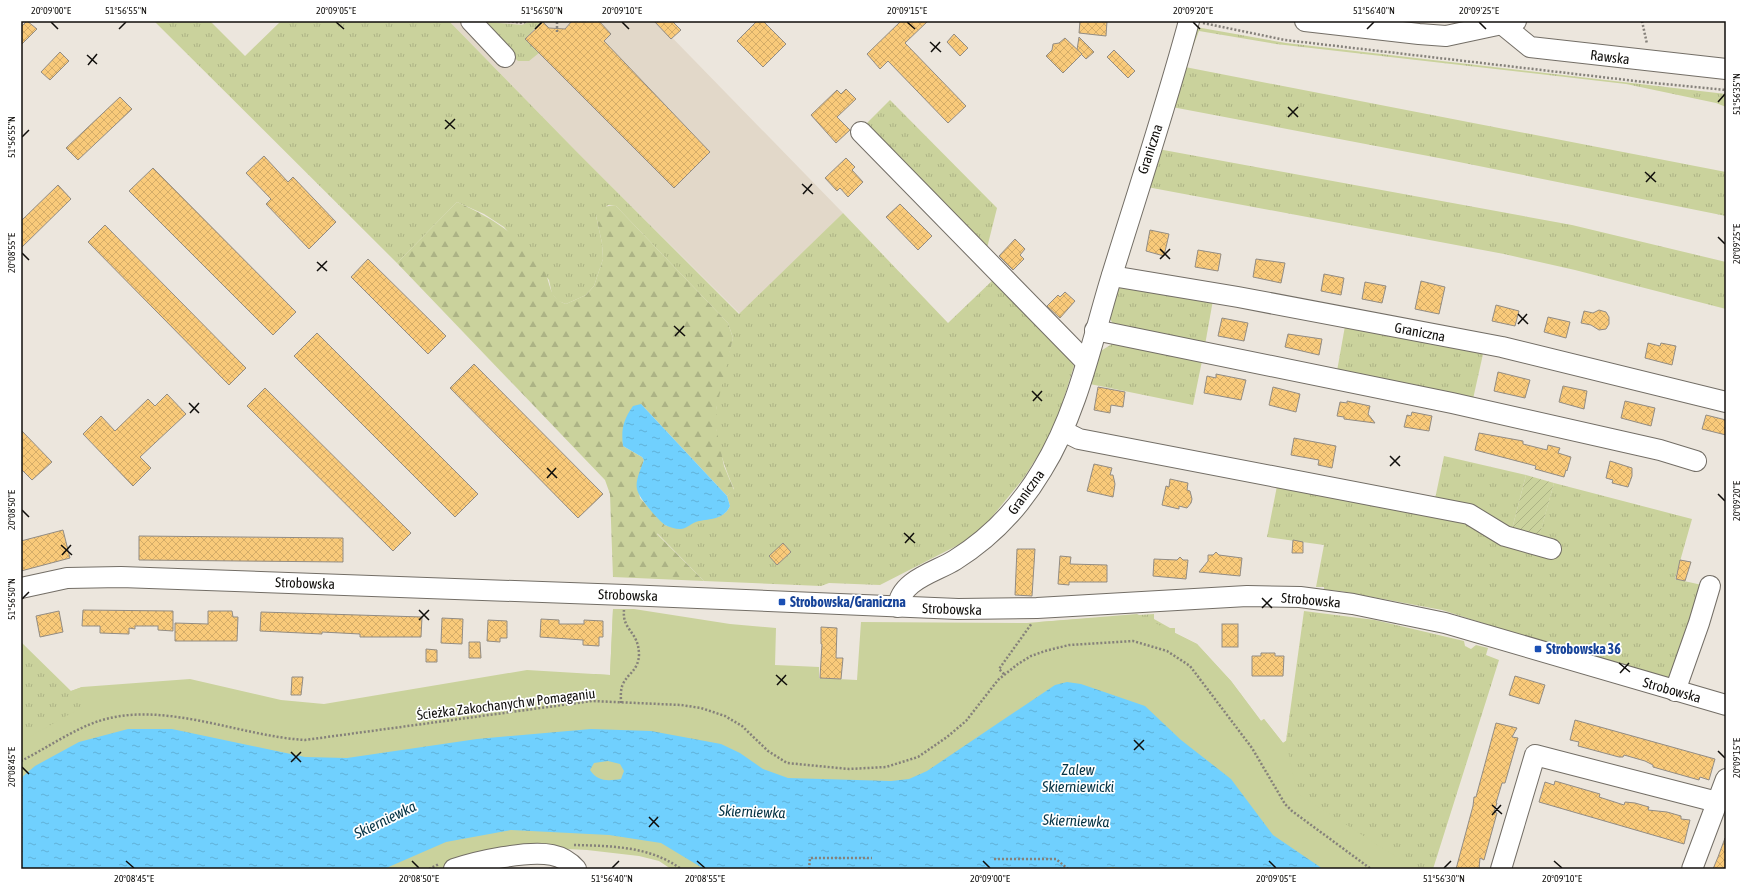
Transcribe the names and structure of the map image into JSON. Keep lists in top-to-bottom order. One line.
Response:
{"streets":{"street":["Rawska","Graniczna","Strobowska"],"path":["Ścieżka Zakochanych w Pomaganiu"]},"crossings":[["Graniczna","Strobowska"]],"water":["Zalew Skierniewicki","Skierniewka"],"places":{"transit":["Strobowska/Graniczna","Strobowska 36"]},"coordinates":["20°09'00\"E","51°56'55\"N","20°09'05\"E","51°56'50\"N","20°09'10\"E","20°09'15\"E","20°09'20\"E","51°56'40\"N","20°09'25\"E","51°56'35\"N","20°08'55\"E","20°08'50\"E","20°08'45\"E","51°56'30\"N"]}
